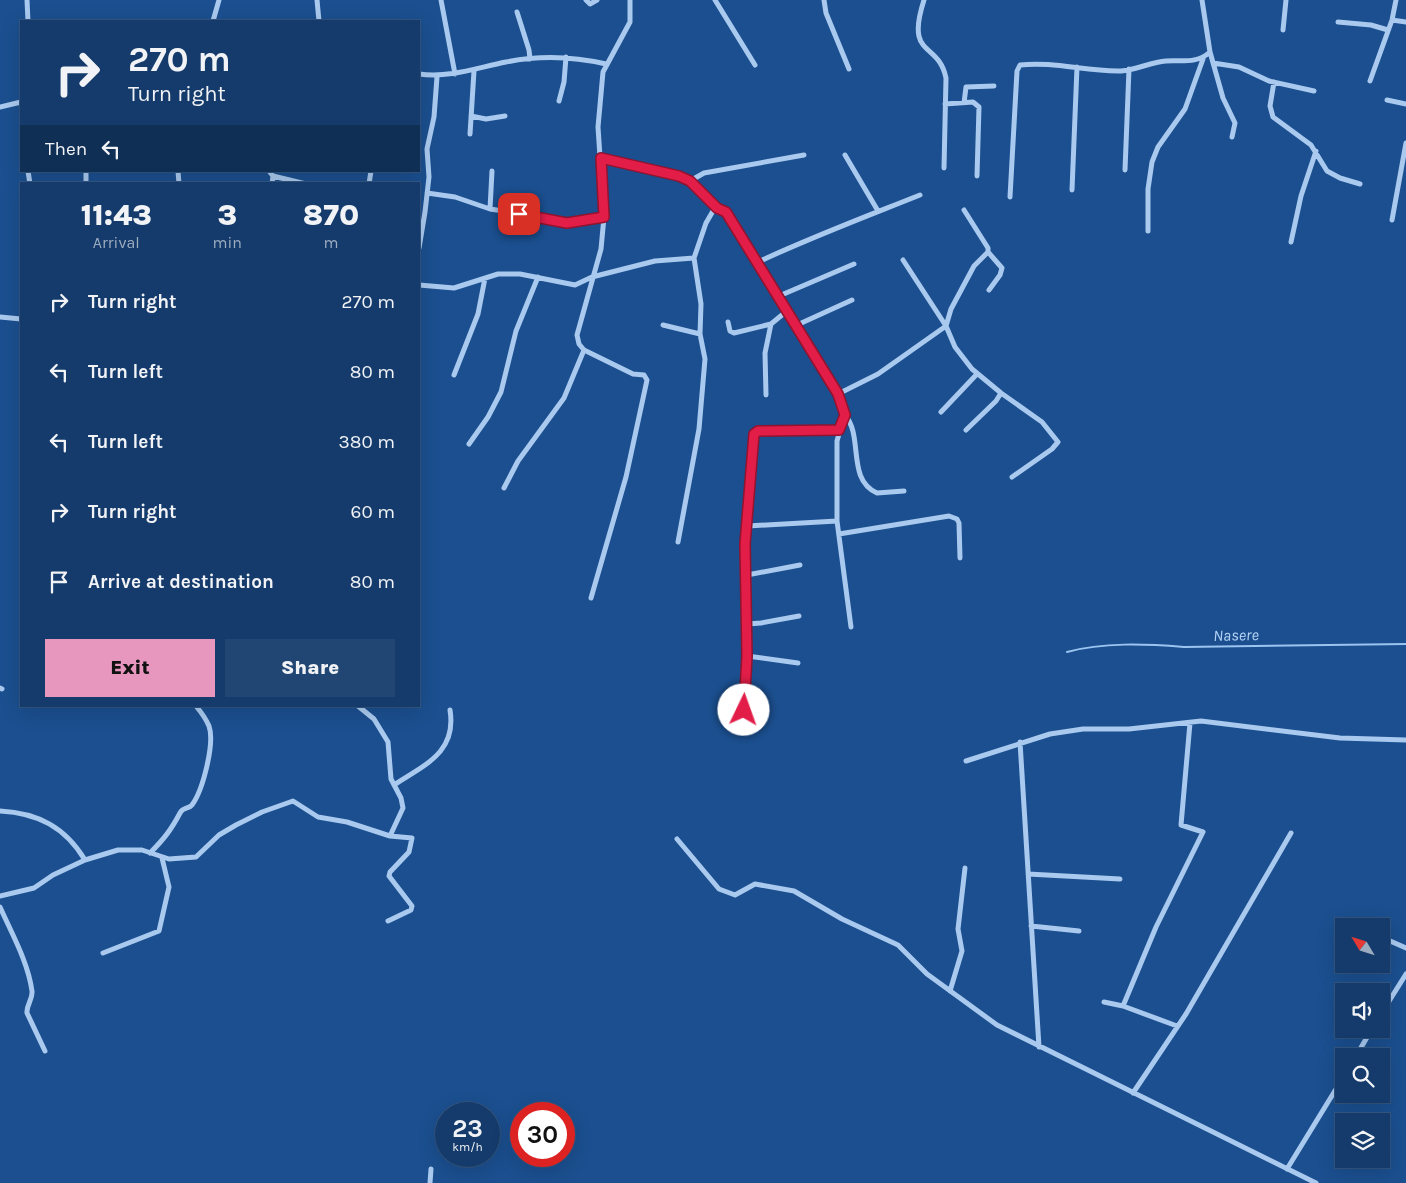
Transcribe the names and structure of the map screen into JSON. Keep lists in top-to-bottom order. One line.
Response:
{"water":["Nasere"],"north":"top left","page":{"turn":["270 m","Turn right"],"then":"Then","eta":["11:43","Arrival","3","min","870","m"],"list":[{"name":"Turn right","value":"270 m"},{"name":"Turn left","value":"80 m"},{"name":"Turn left","value":"380 m"},{"name":"Turn right","value":"60 m"},{"name":"Arrive at destination","value":"80 m"}],"buttons":["Exit","Share"],"speed":"23 km/h","limit":"30"}}
